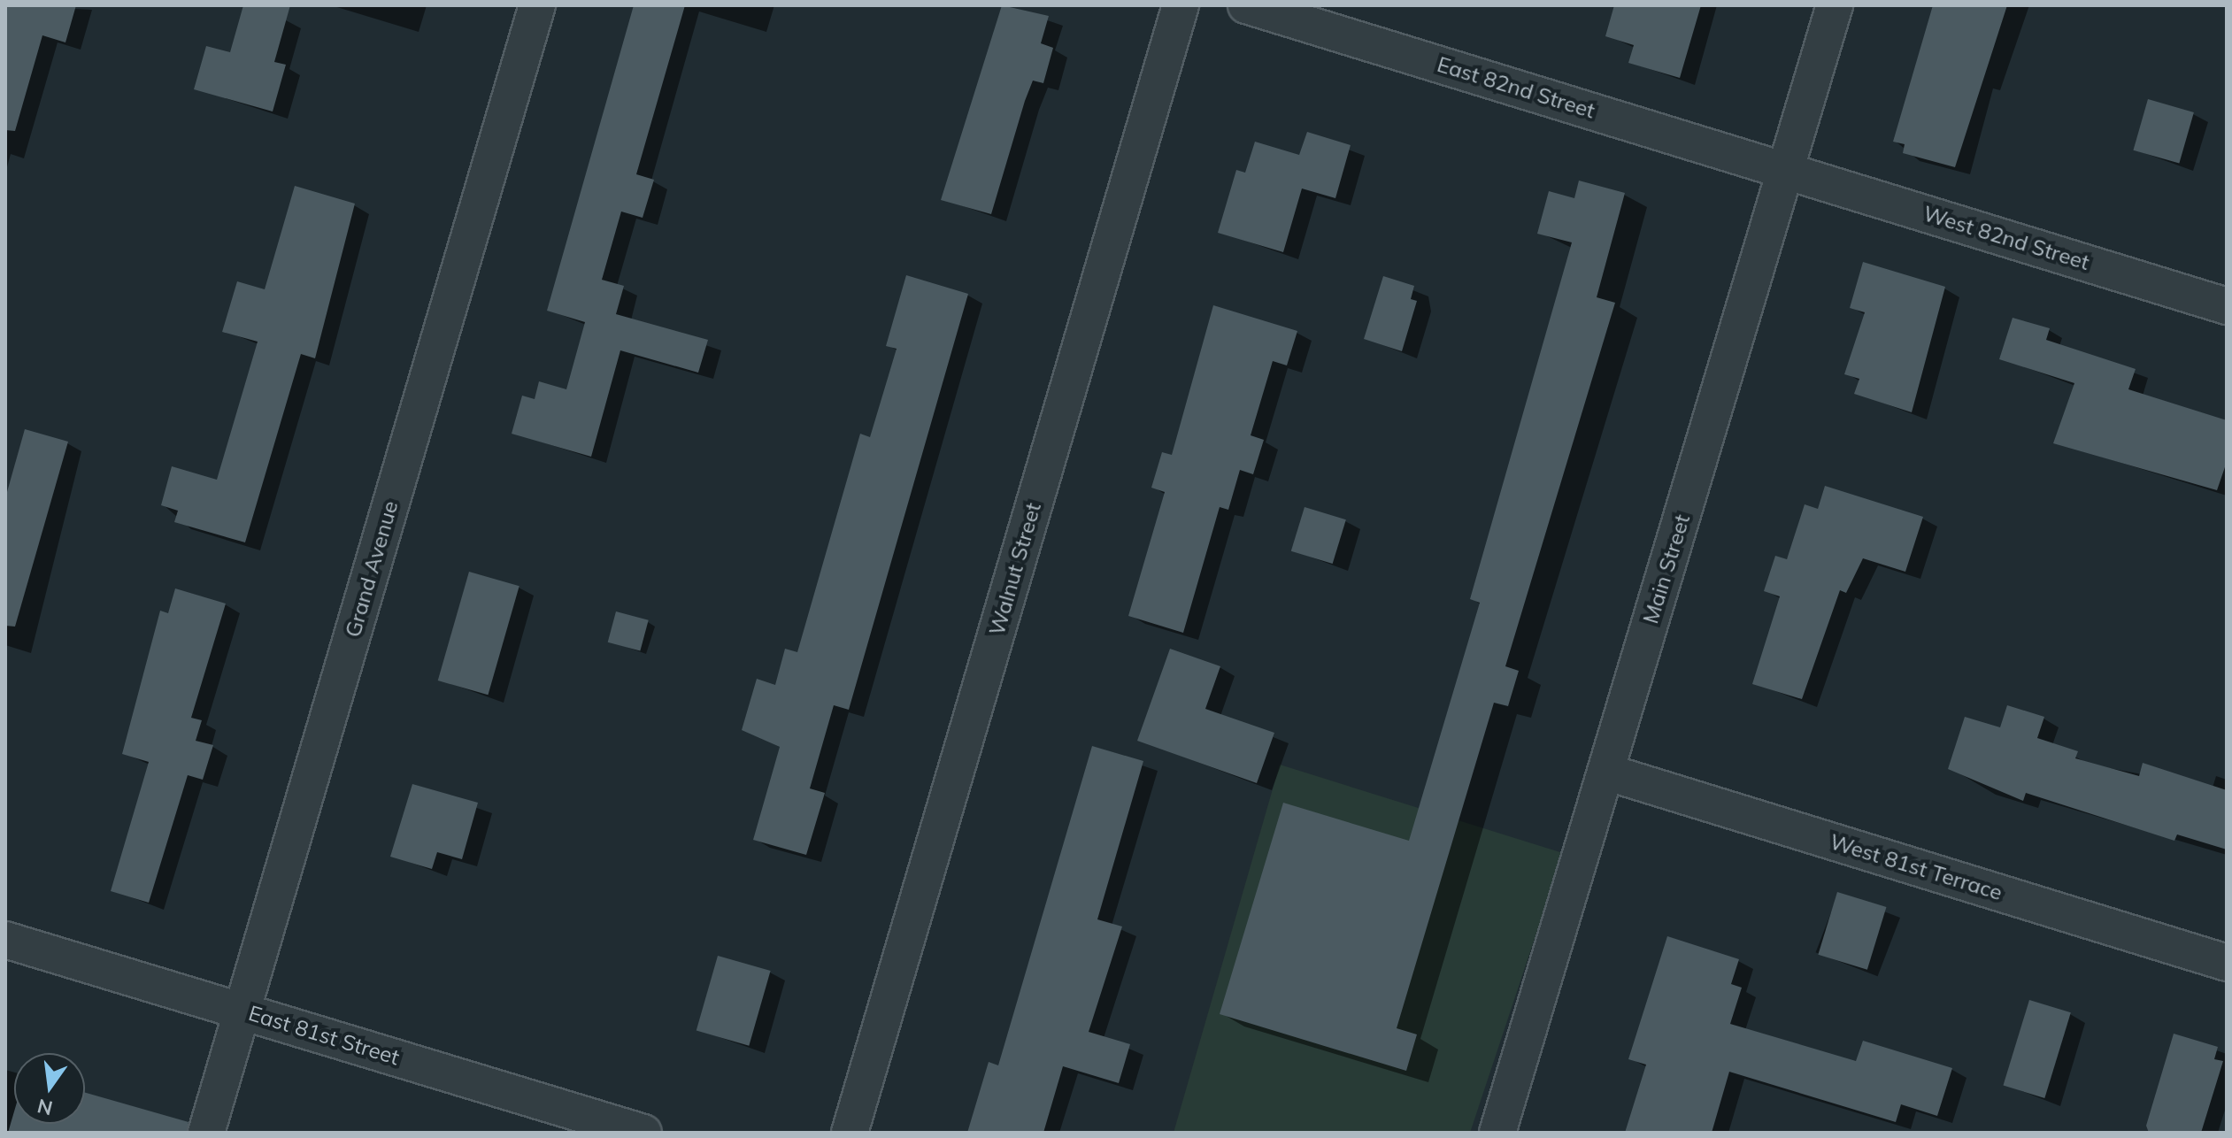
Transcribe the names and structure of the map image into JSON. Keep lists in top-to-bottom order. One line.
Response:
{"streets":{"street":["East 82nd Street","West 82nd Street","Grand Avenue","Walnut Street","Main Street","West 81st Terrace","East 81st Street"]},"crossings":[["East 82nd Street","West 82nd Street"],["East 82nd Street","Main Street"],["West 82nd Street","Main Street"],["Grand Avenue","East 81st Street"],["Main Street","West 81st Terrace"]],"north":"bottom"}
